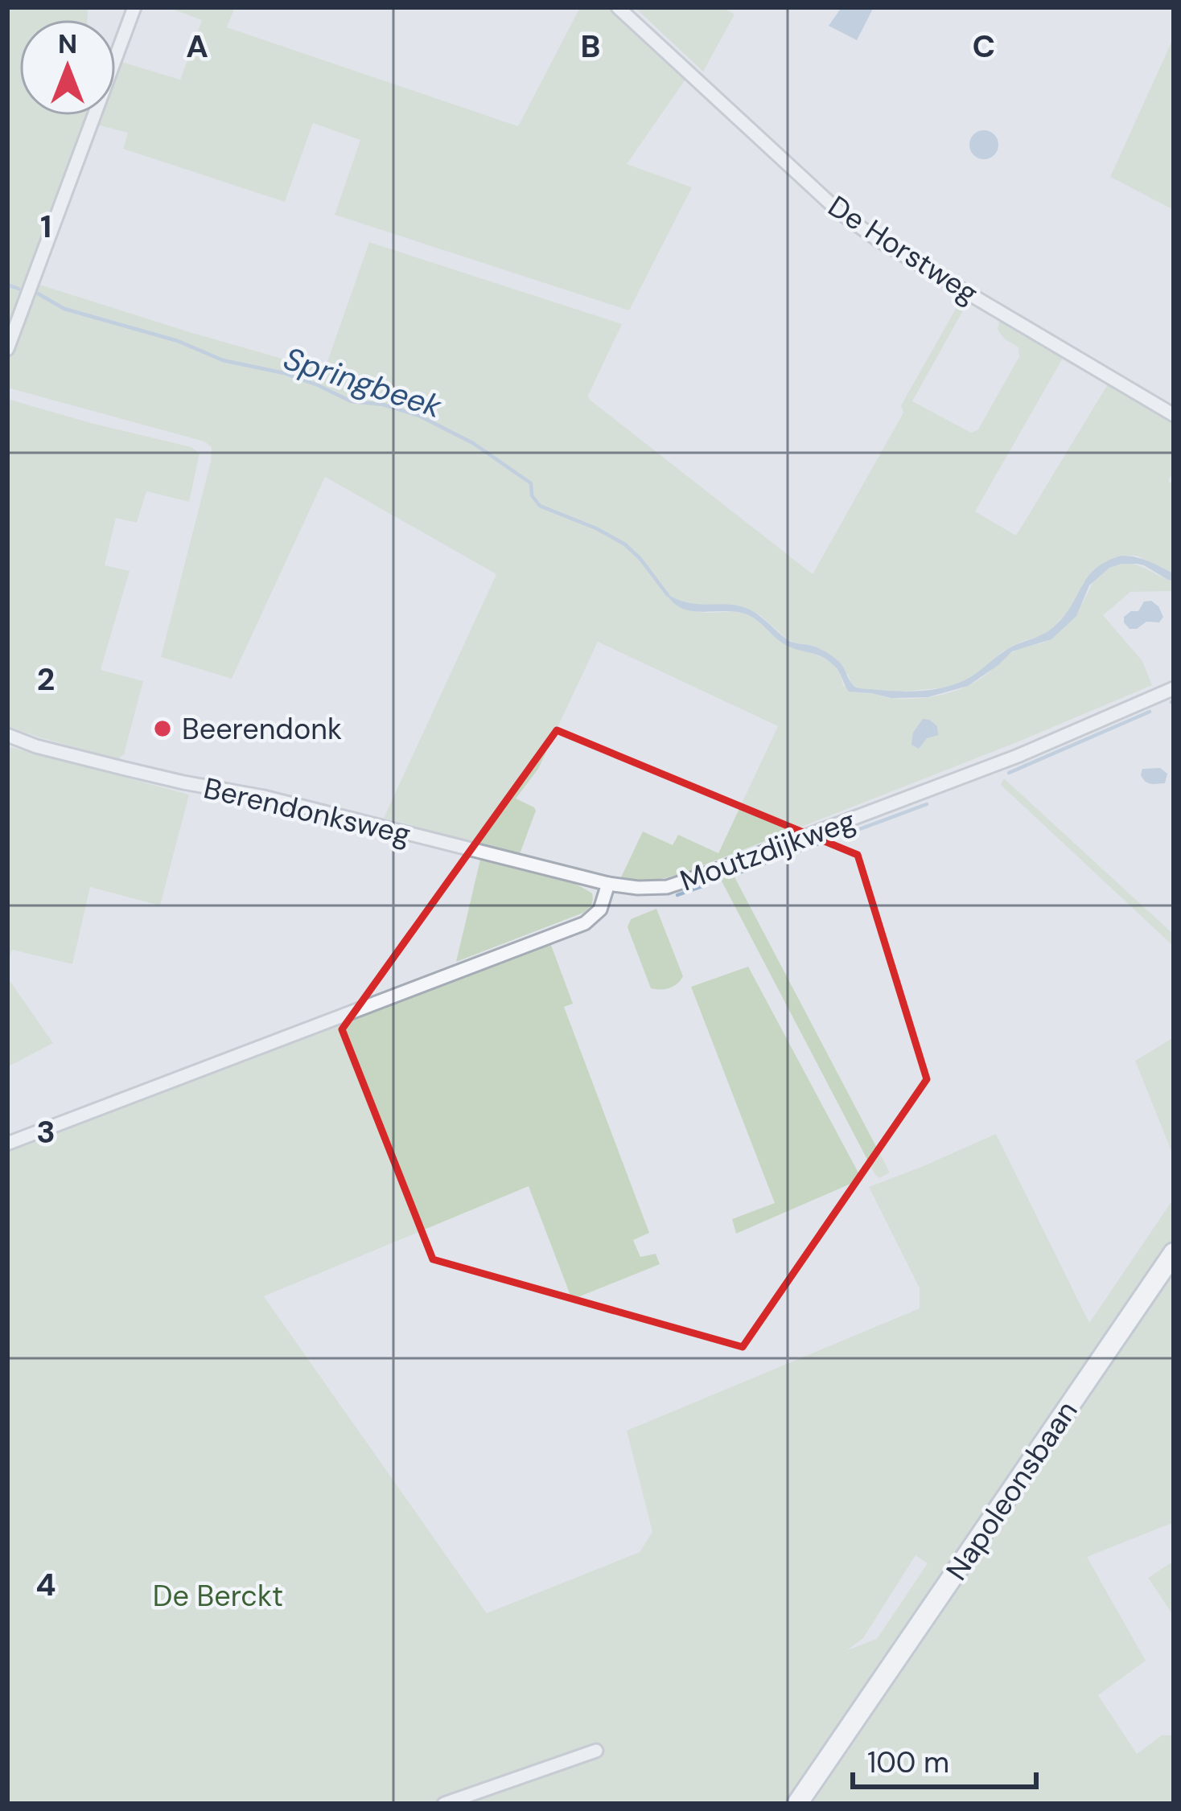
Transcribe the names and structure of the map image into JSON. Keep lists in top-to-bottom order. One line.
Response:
{"streets":{"main road":["Napoleonsbaan"],"street":["De Horstweg","Berendonksweg","Moutzdijkweg"]},"crossings":[["Berendonksweg","Moutzdijkweg"]],"water":["Springbeek"],"parks":["De Berckt"],"places":["Beerendonk"],"scale_bar":"100 m","north":"top","grid":{"columns":["A","B","C"],"rows":["1","2","3","4"]}}
